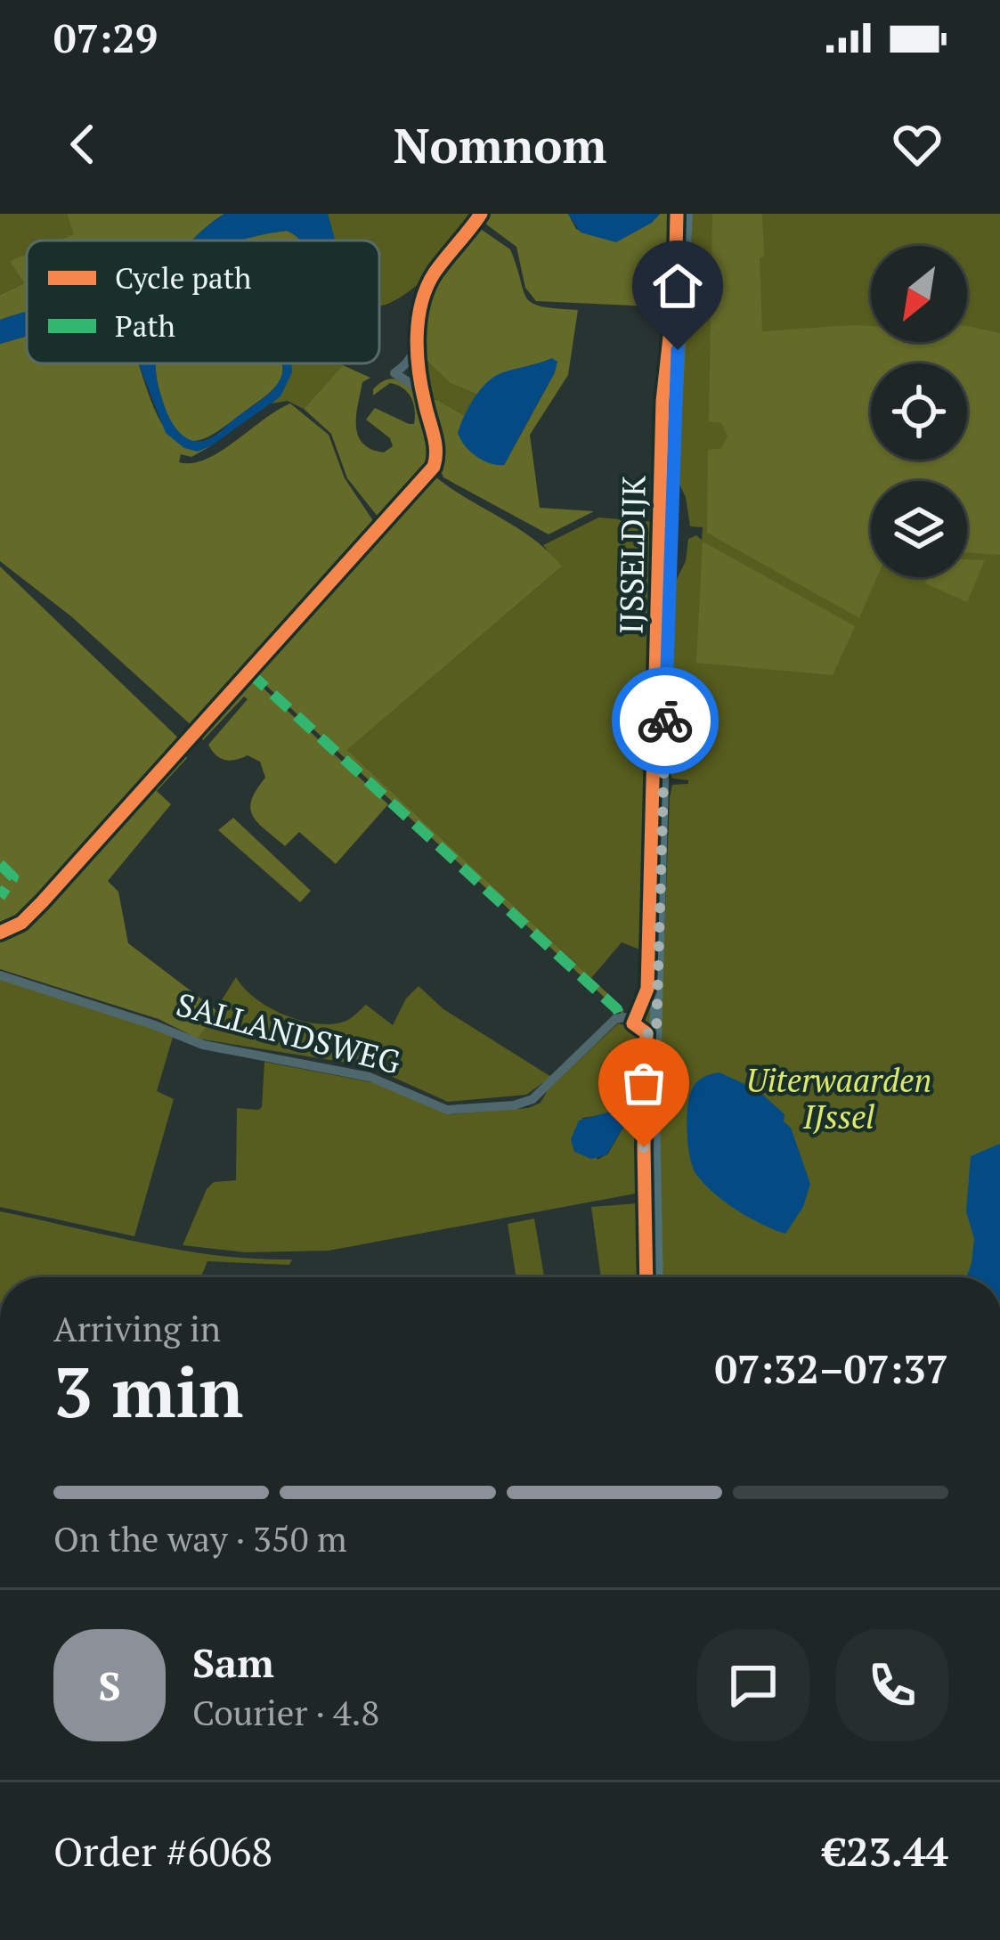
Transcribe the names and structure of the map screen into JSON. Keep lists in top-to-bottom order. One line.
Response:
{"streets":{"main road":["IJSSELDIJK"],"street":["SALLANDSWEG"]},"crossings":[["IJSSELDIJK","SALLANDSWEG"]],"parks":["Uiterwaarden IJssel"],"legend":["Cycle path","Path"],"north":"bottom left","page":{"status":"07:29","header":"Nomnom","heading":["3 min","Arriving in","07:32–07:37"],"panel":["Sam","Courier · 4.8","Order #6068","€23.44"],"bar":"On the way · 350 m","round":"S"}}
